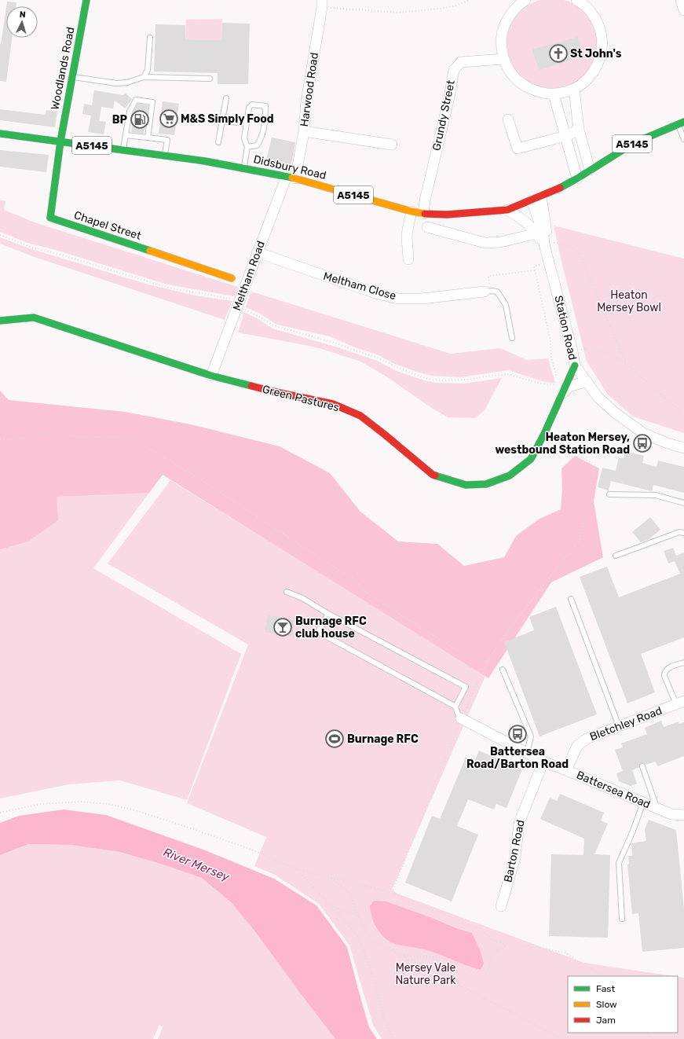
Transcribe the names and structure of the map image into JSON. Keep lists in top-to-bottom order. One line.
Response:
{"streets":{"street":["Woodlands Road","Harwood Road","Grundy Street","A5145","Didsbury Road","Chapel Street","Meltham Road","Meltham Close","Station Road","Green Pastures","Bletchley Road","Battersea Road","Barton Road"]},"crossings":[["Woodlands Road","Didsbury Road"],["Woodlands Road","Chapel Street"],["Harwood Road","Didsbury Road"],["Harwood Road","Meltham Road"],["Grundy Street","Didsbury Road"],["Didsbury Road","Chapel Street"],["Didsbury Road","Meltham Road"],["Didsbury Road","Station Road"],["Meltham Road","Meltham Close"],["Meltham Road","Green Pastures"],["Station Road","Green Pastures"],["Bletchley Road","Battersea Road"],["Battersea Road","Barton Road"]],"water":["River Mersey"],"parks":["Heaton Mersey Bowl","Mersey Vale Nature Park"],"places":{"church":["St John's"],"supermarket":["M&S Simply Food"],"fuel station":["BP"],"bus stop":["Heaton Mersey, westbound Station Road","Battersea Road/Barton Road"],"bar":["Burnage RFC club house"],"sports":["Burnage RFC"]},"legend":["Fast","Slow","Jam"],"north":"top"}
